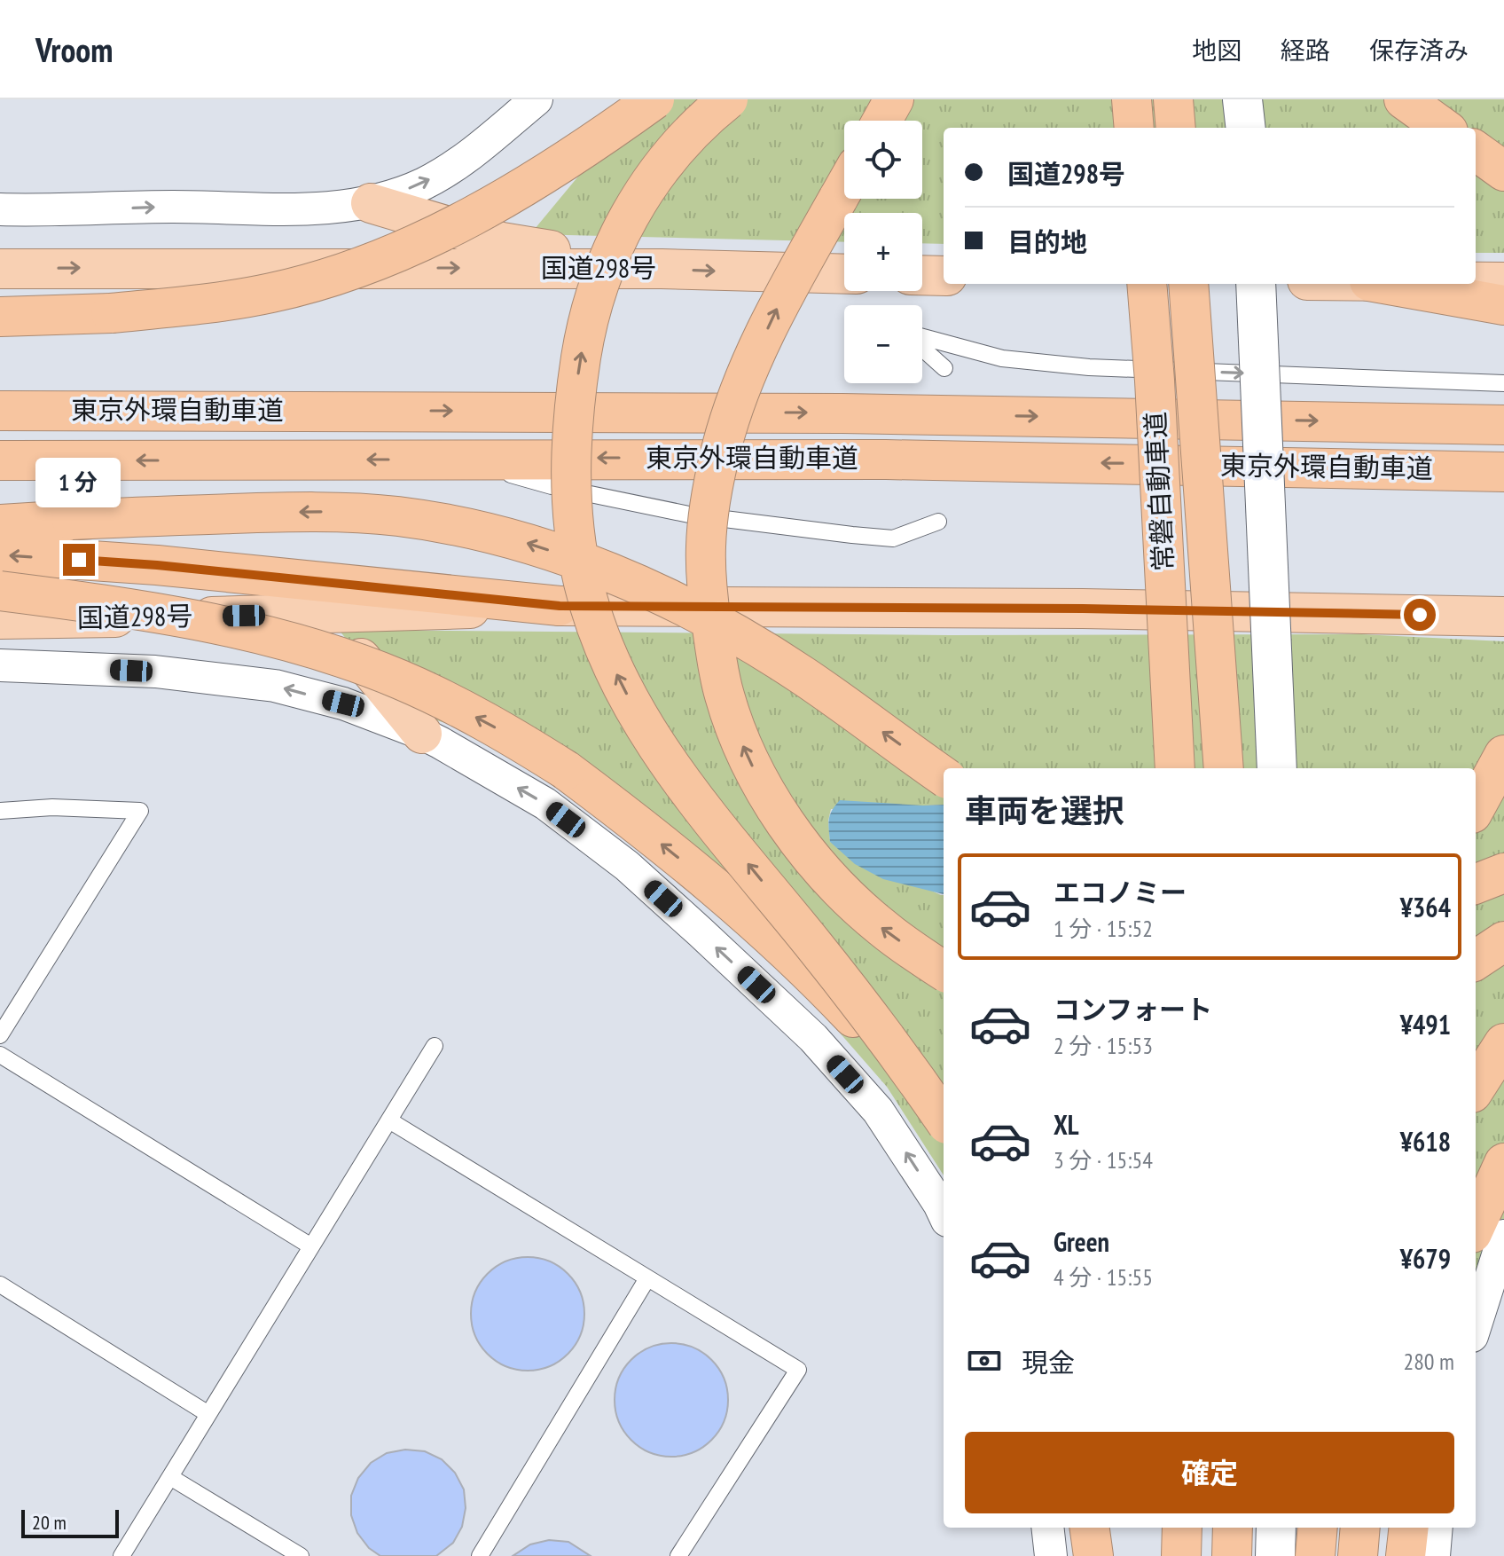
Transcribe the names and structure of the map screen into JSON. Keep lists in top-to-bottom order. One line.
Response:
{"streets":{"highway":["国道298号","東京外環自動車道","常磐自動車道"]},"scale_bar":"20 m","page":{"header":"Vroom","nav":["地図","経路","保存済み"],"map_buttons":["+","−"],"banner":["国道298号","目的地"],"bubble":"1 分","heading":"車両を選択","list":[{"name":"エコノミー","note":"1 分 · 15:52","value":"¥364"},{"name":"コンフォート","note":"2 分 · 15:53","value":"¥491"},{"name":"XL","note":"3 分 · 15:54","value":"¥618"},{"name":"Green","note":"4 分 · 15:55","value":"¥679"}],"pay":["現金","280 m"],"buttons":"確定","scale":"20 m"}}
